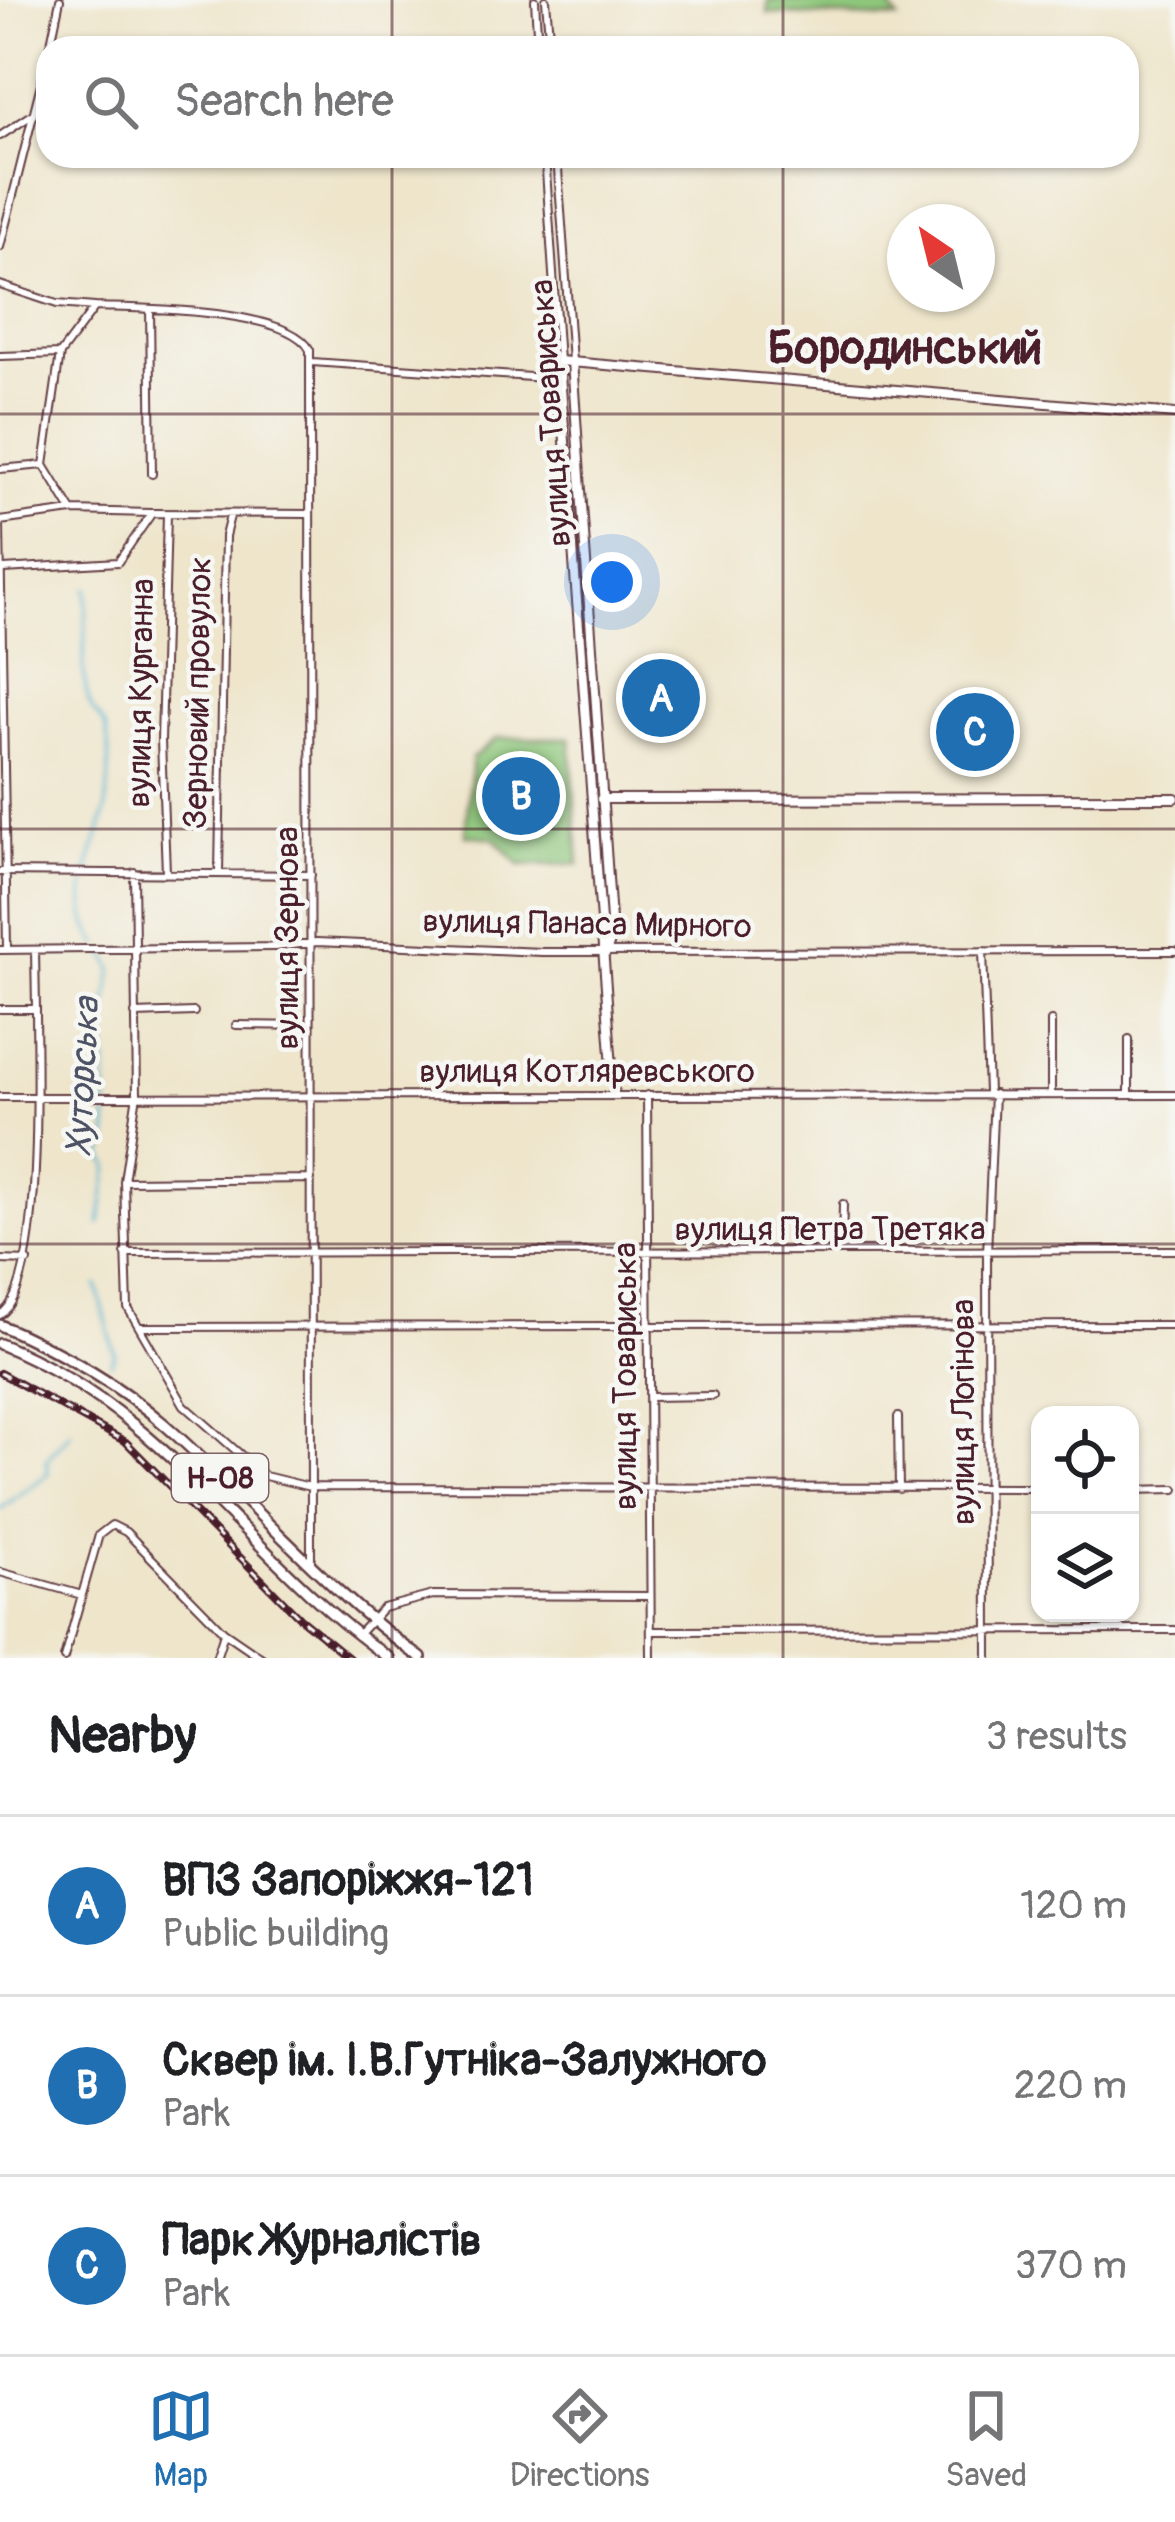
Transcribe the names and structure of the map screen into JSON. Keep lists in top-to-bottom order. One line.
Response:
{"streets":{"main road":["Н-08"],"street":["вулиця Товариська","вулиця Курганна","Зерновий провулок","вулиця Панаса Мирного","вулиця Зернова","вулиця Котляревського","вулиця Петра Третяка","вулиця Логінова"]},"crossings":[["вулиця Товариська","вулиця Панаса Мирного"],["вулиця Товариська","вулиця Котляревського"],["вулиця Товариська","вулиця Петра Третяка"],["вулиця Панаса Мирного","вулиця Зернова"],["вулиця Панаса Мирного","вулиця Логінова"],["вулиця Зернова","вулиця Котляревського"],["вулиця Зернова","вулиця Петра Третяка"],["вулиця Зернова","Н-08"],["вулиця Котляревського","вулиця Логінова"],["вулиця Петра Третяка","вулиця Логінова"]],"districts":["Бородинський"],"water":["Хуторська"],"north":"top left","page":{"search":"Search here","pins":["A","C","B"],"heading":["Nearby","3 results"],"list":[{"mark":"A","name":"ВПЗ Запоріжжя-121","note":"Public building","value":"120 m"},{"mark":"B","name":"Сквер ім. І.В.Гутніка-Залужного","note":"Park","value":"220 m"},{"mark":"C","name":"Парк Журналістів","note":"Park","value":"370 m"}],"nav":["Map","Directions","Saved"]}}
